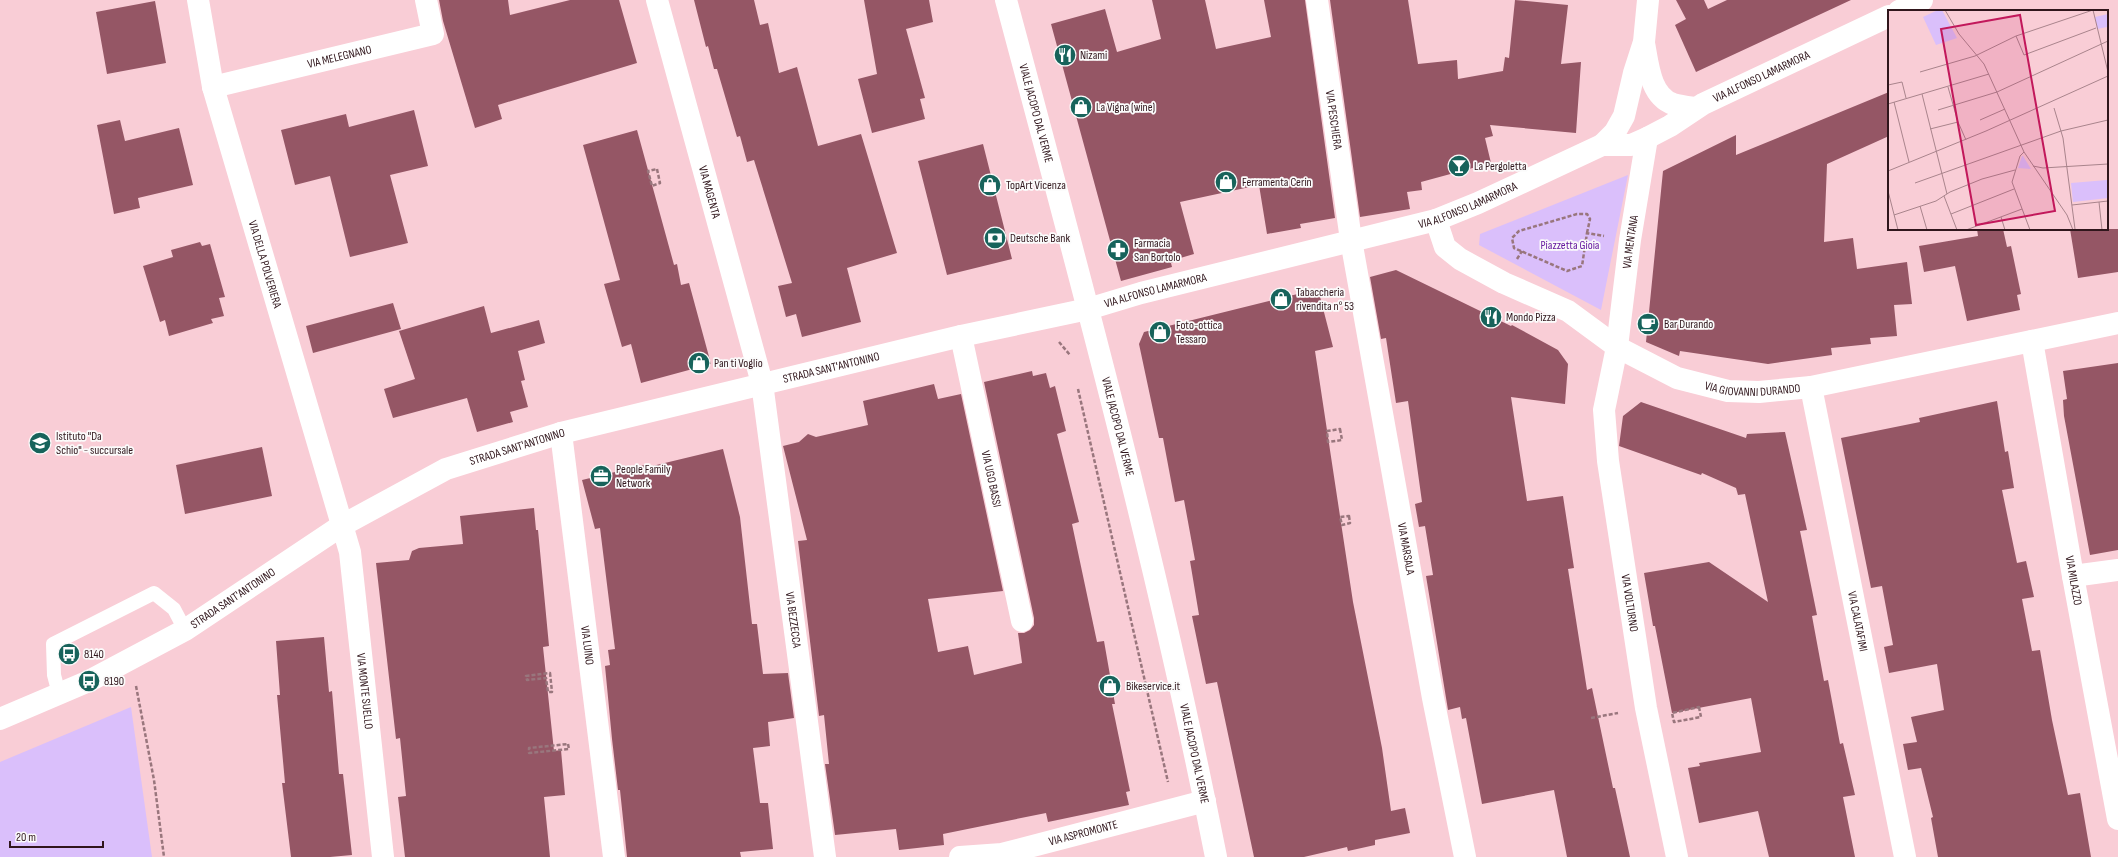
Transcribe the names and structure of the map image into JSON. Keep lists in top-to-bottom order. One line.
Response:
{"streets":{"street":["VIA MELEGNANO","VIA ALFONSO LAMARMORA","VIALE JACOPO DAL VERME","VIA PESCHIERA","VIA MAGENTA","VIA MENTANA","VIA DELLA POLVERIERA","STRADA SANT'ANTONINO","VIA GIOVANNI DURANDO","VIA UGO BASSI","VIA MARSALA","VIA MILAZZO","VIA VOLTURNO","VIA BEZZECCA","VIA CALATAFIMI","VIA LUINO","VIA MONTE SUELLO","VIA ASPROMONTE"]},"crossings":[["VIA MELEGNANO","VIA DELLA POLVERIERA"],["VIA ALFONSO LAMARMORA","VIALE JACOPO DAL VERME"],["VIA ALFONSO LAMARMORA","VIA PESCHIERA"],["VIA ALFONSO LAMARMORA","VIA MENTANA"],["VIA ALFONSO LAMARMORA","STRADA SANT'ANTONINO"],["VIA ALFONSO LAMARMORA","VIA GIOVANNI DURANDO"],["VIA ALFONSO LAMARMORA","VIA MARSALA"],["VIALE JACOPO DAL VERME","STRADA SANT'ANTONINO"],["VIALE JACOPO DAL VERME","VIA ASPROMONTE"],["VIA PESCHIERA","VIA MARSALA"],["VIA MAGENTA","STRADA SANT'ANTONINO"],["VIA MAGENTA","VIA BEZZECCA"],["VIA MENTANA","VIA GIOVANNI DURANDO"],["VIA MENTANA","VIA VOLTURNO"],["VIA DELLA POLVERIERA","STRADA SANT'ANTONINO"],["VIA DELLA POLVERIERA","VIA MONTE SUELLO"],["STRADA SANT'ANTONINO","VIA UGO BASSI"],["STRADA SANT'ANTONINO","VIA BEZZECCA"],["STRADA SANT'ANTONINO","VIA LUINO"],["STRADA SANT'ANTONINO","VIA MONTE SUELLO"],["VIA GIOVANNI DURANDO","VIA MILAZZO"],["VIA GIOVANNI DURANDO","VIA VOLTURNO"],["VIA GIOVANNI DURANDO","VIA CALATAFIMI"]],"parks":["Piazzetta Gioia"],"places":{"restaurant":["Nizami","Mondo Pizza"],"shop":["La Vigna (wine)","Ferramenta Cerin","TopArt Vicenza","Tabaccheria rivendita n° 53","Foto-ottica Tessaro","Pan ti Voglio","Bikeservice.it"],"bar":["La Pergoletta"],"bank":["Deutsche Bank"],"pharmacy":["Farmacia San Bortolo"],"cafe":["Bar Durando"],"school or university":["Istituto \"Da Schio\" - succursale"],"office":["People Family Network"],"bus stop":["8140","8190"]},"scale_bar":"20 m"}
